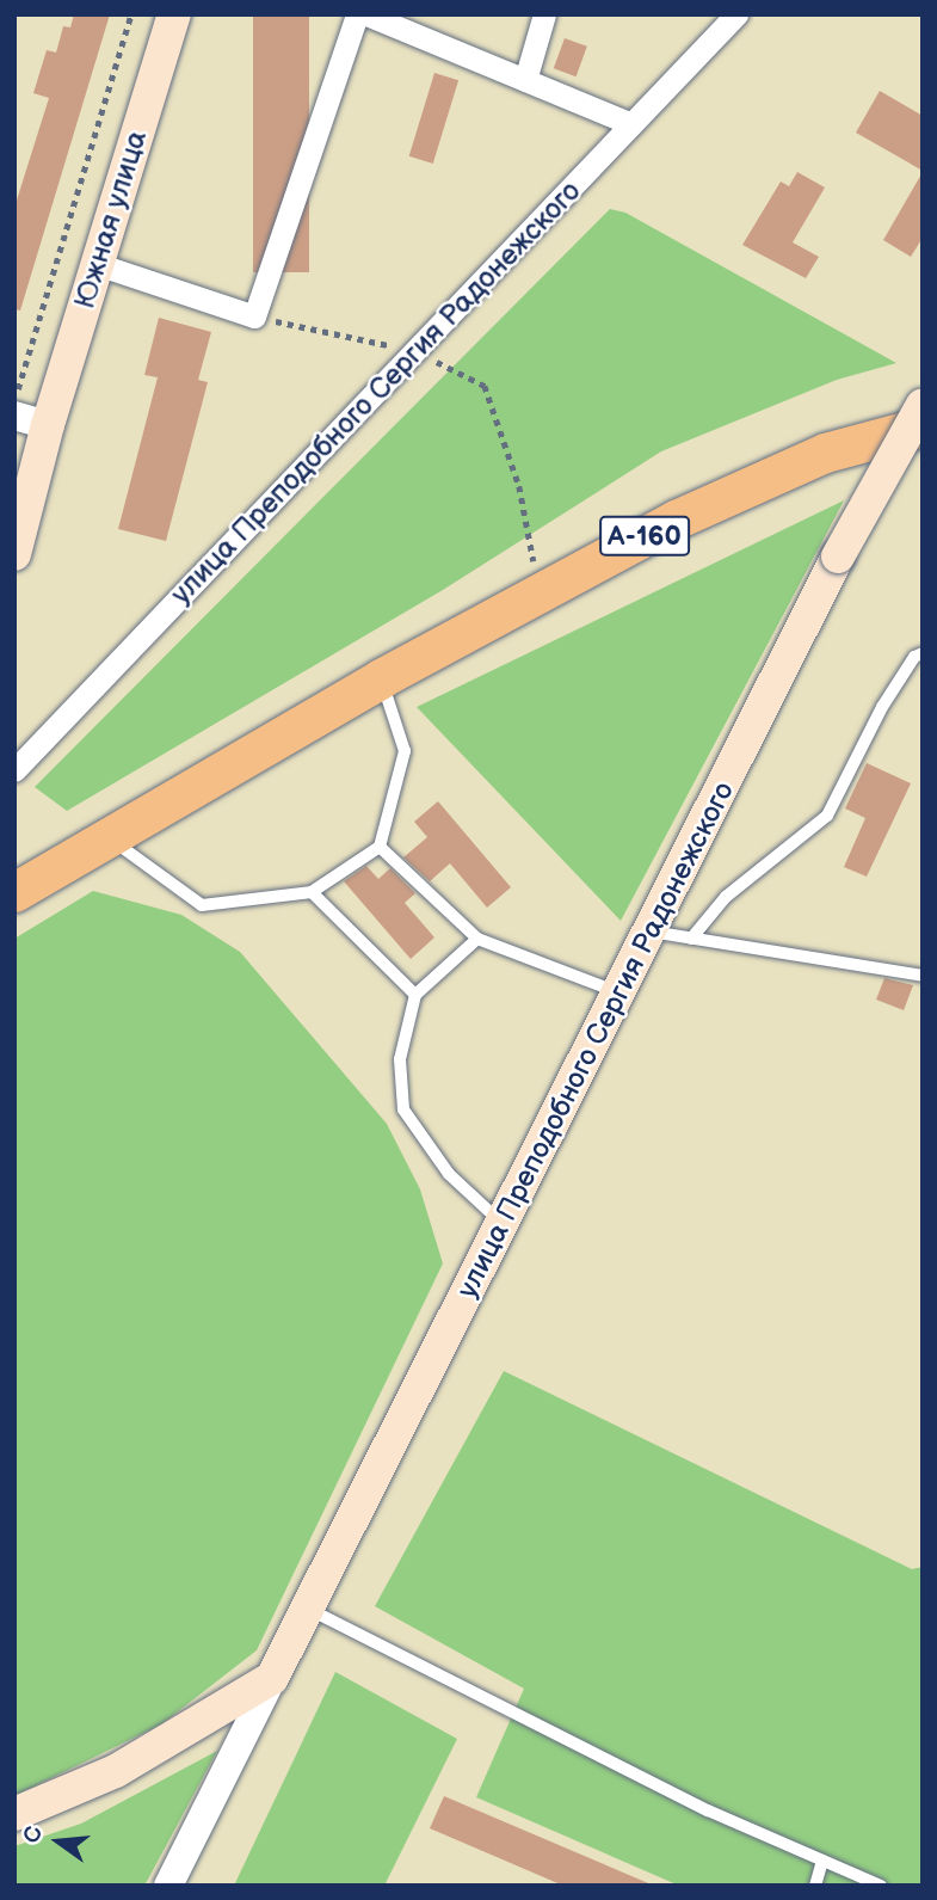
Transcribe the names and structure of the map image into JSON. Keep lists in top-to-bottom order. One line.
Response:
{"streets":{"highway":["А-160"],"main road":["Южная улица","улица Преподобного Сергия Радонежского"]},"north":"left"}
